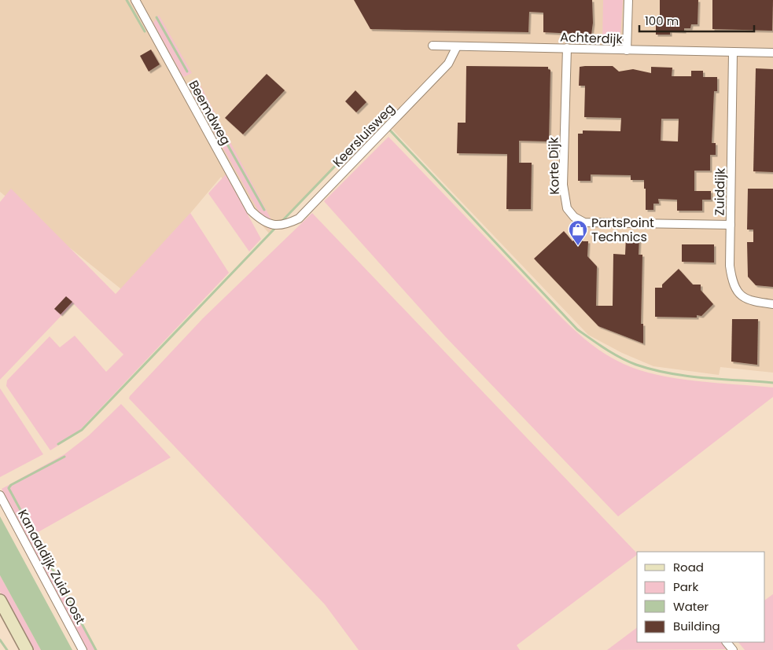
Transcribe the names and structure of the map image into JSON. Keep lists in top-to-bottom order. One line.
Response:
{"streets":{"street":["Achterdijk","Beemdweg","Keersluisweg","Korte Dijk","Zuiddijk","Kanaaldijk Zuid Oost"]},"crossings":[["Achterdijk","Keersluisweg"],["Achterdijk","Korte Dijk"],["Achterdijk","Zuiddijk"],["Beemdweg","Keersluisweg"],["Korte Dijk","Zuiddijk"]],"places":{"shop":["PartsPoint Technics"]},"legend":["Road","Park","Water","Building"],"scale_bar":"100 m"}
